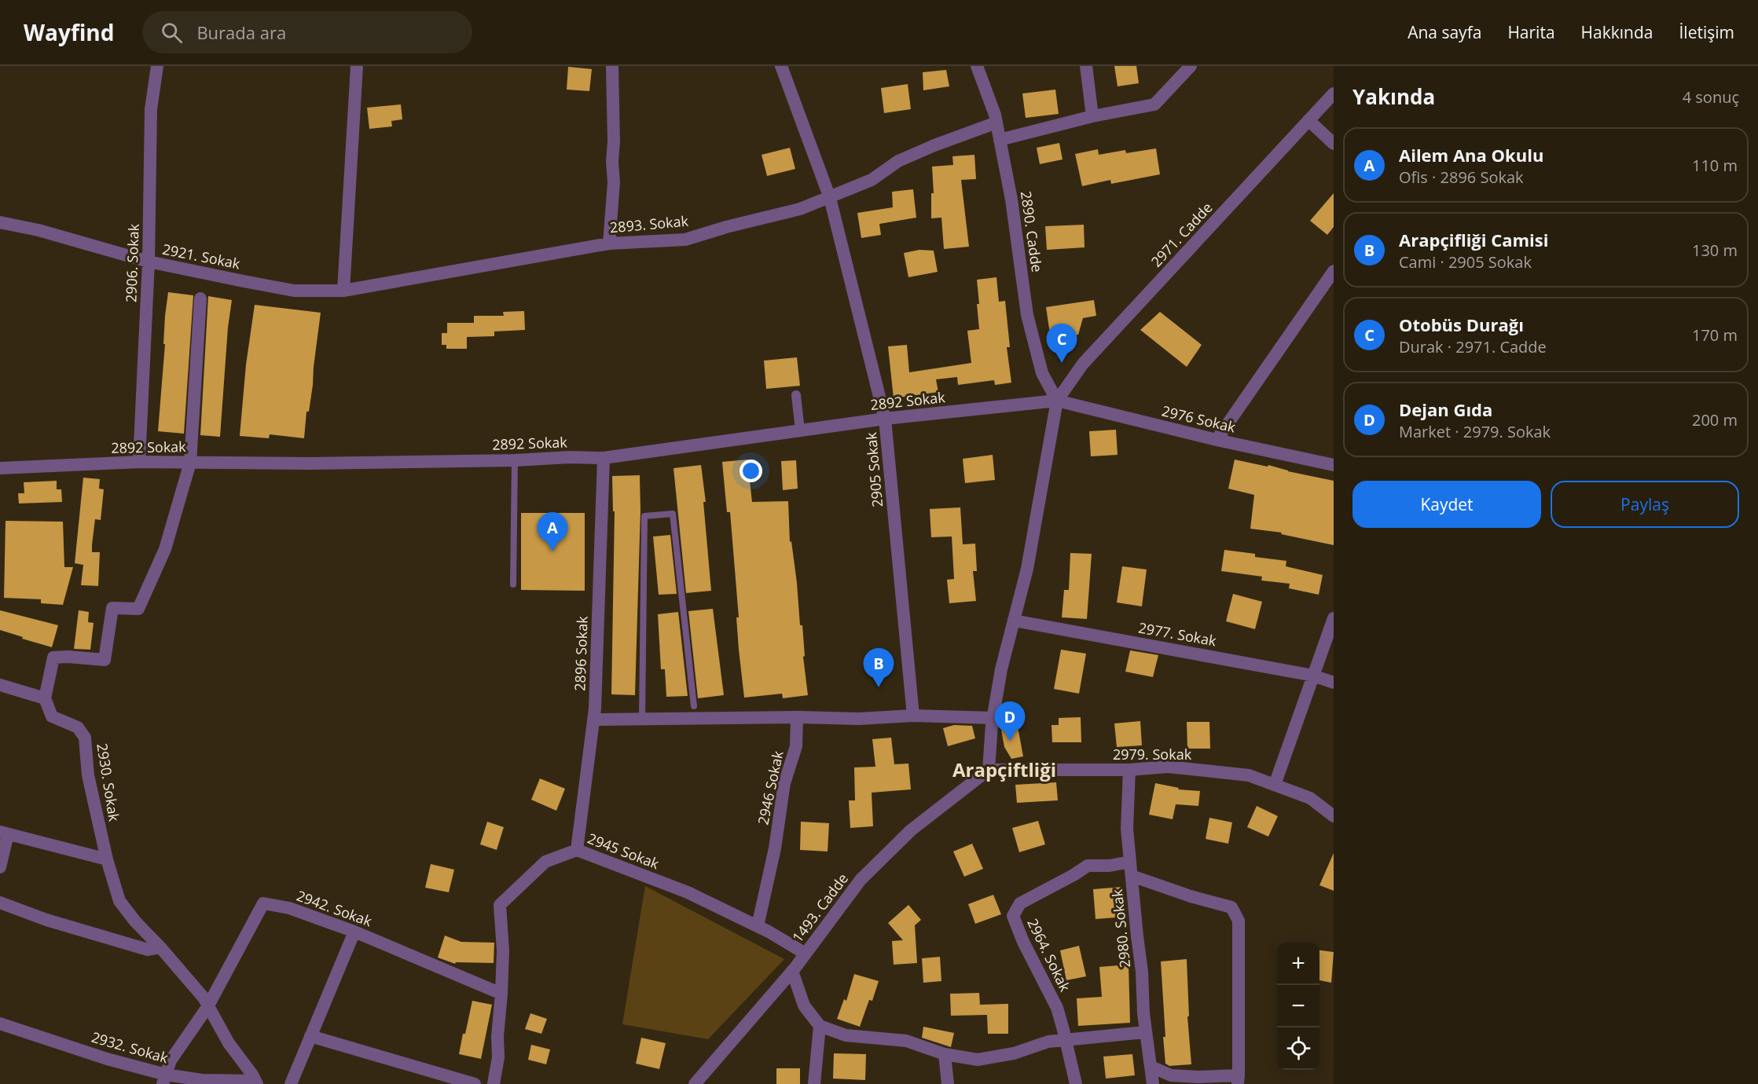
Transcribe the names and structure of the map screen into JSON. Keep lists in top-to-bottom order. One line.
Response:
{"streets":{"street":["2893. Sokak","2890. Cadde","2971. Cadde","2921. Sokak","2906. Sokak","2892 Sokak","2976 Sokak","2905 Sokak","2977. Sokak","2896 Sokak","2979. Sokak","2930. Sokak","2946 Sokak","2945 Sokak","1493. Cadde","2942. Sokak","2980. Sokak","2964. Sokak","2932. Sokak"]},"crossings":[["2893. Sokak","2890. Cadde"],["2893. Sokak","2921. Sokak"],["2893. Sokak","2905 Sokak"],["2890. Cadde","2971. Cadde"],["2890. Cadde","2892 Sokak"],["2890. Cadde","2976 Sokak"],["2971. Cadde","2892 Sokak"],["2971. Cadde","2976 Sokak"],["2921. Sokak","2906. Sokak"],["2906. Sokak","2892 Sokak"],["2892 Sokak","2976 Sokak"],["2892 Sokak","2905 Sokak"],["2892 Sokak","2896 Sokak"],["2896 Sokak","2945 Sokak"],["2979. Sokak","1493. Cadde"],["2979. Sokak","2980. Sokak"],["2930. Sokak","2942. Sokak"],["2930. Sokak","2932. Sokak"],["2946 Sokak","2945 Sokak"],["2945 Sokak","1493. Cadde"],["2945 Sokak","2942. Sokak"],["2980. Sokak","2964. Sokak"]],"districts":["Arapçiftliği"],"page":{"header":"Wayfind","search":"Burada ara","nav":["Ana sayfa","Harita","Hakkında","İletişim"],"heading":["Yakında","4 sonuç"],"list":[{"mark":"A","name":"Ailem Ana Okulu","note":"Ofis · 2896 Sokak","value":"110 m"},{"mark":"B","name":"Arapçifliği Camisi","note":"Cami · 2905 Sokak","value":"130 m"},{"mark":"C","name":"Otobüs Durağı","note":"Durak · 2971. Cadde","value":"170 m"},{"mark":"D","name":"Dejan Gıda","note":"Market · 2979. Sokak","value":"200 m"}],"pins":["C","A","B","D"],"buttons":["Kaydet","Paylaş"],"map_buttons":["+","−"]}}
